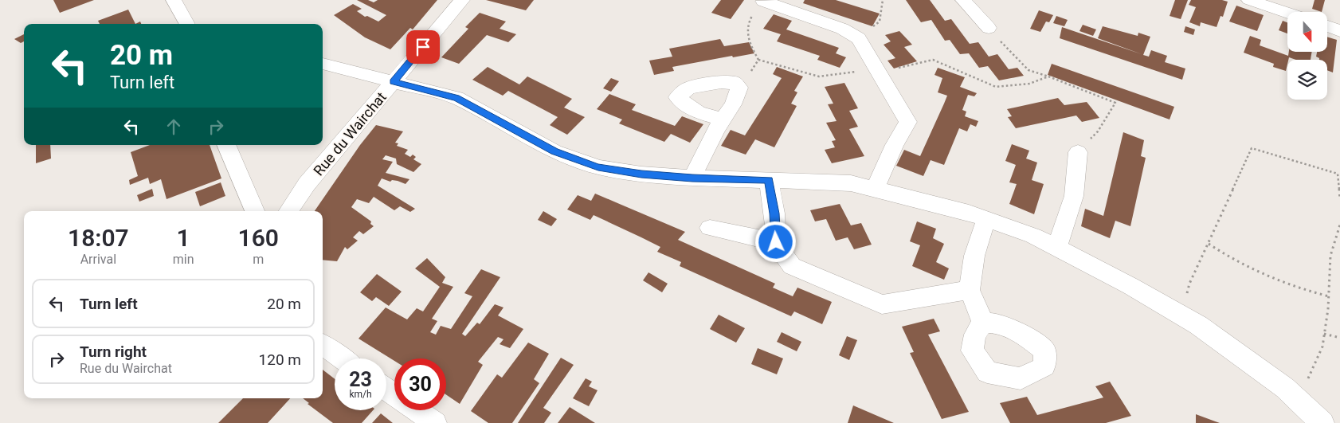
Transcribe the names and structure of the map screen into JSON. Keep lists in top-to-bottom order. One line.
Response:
{"streets":{"street":["Rue du Wairchat"]},"north":"bottom","page":{"turn":["20 m","Turn left"],"eta":["18:07","Arrival","1","min","160","m"],"list":[{"name":"Turn left","value":"20 m"},{"name":"Turn right","note":"Rue du Wairchat","value":"120 m"}],"speed":"23 km/h","limit":"30"}}
